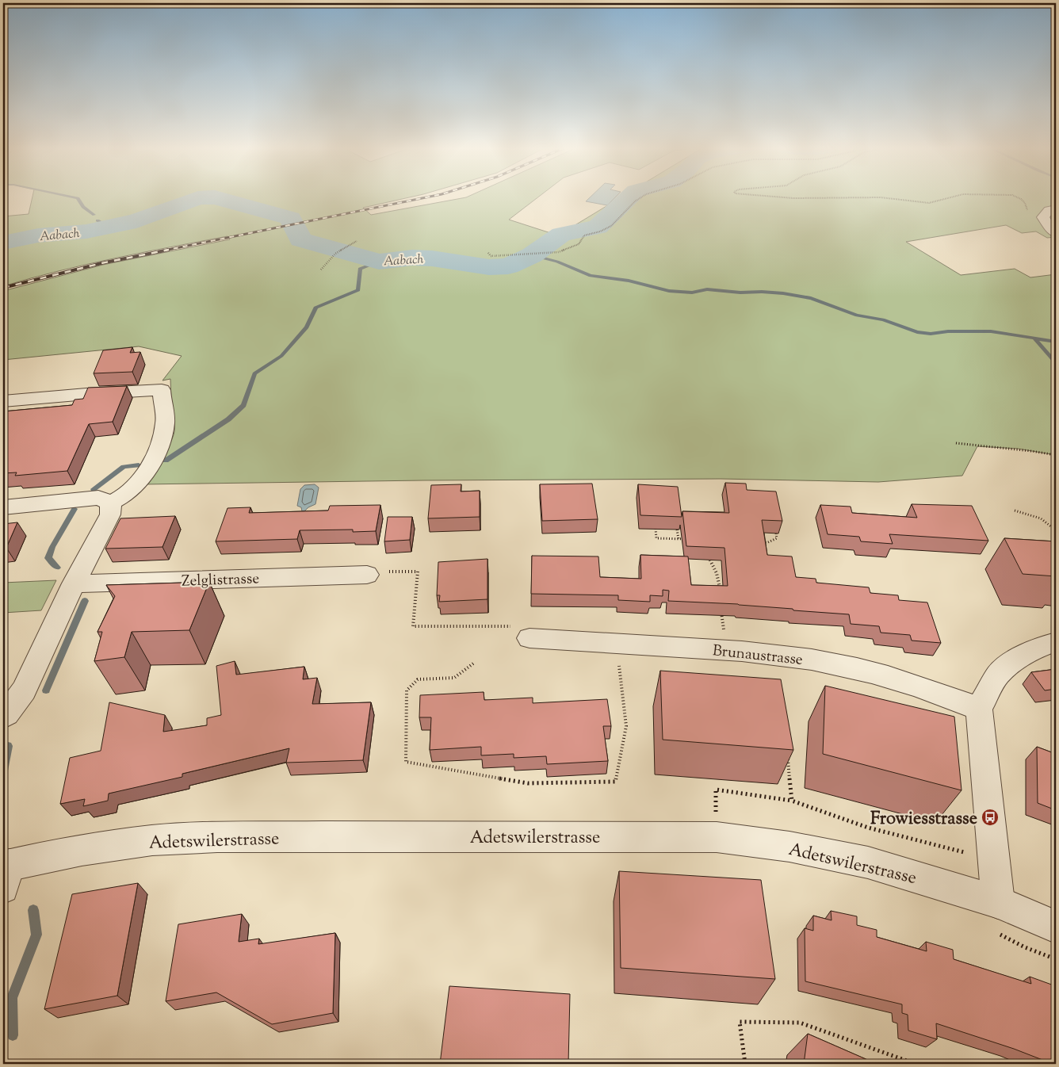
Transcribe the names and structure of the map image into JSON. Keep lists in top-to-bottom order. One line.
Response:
{"streets":{"street":["Zelglistrasse","Brunaustrasse","Adetswilerstrasse"]},"water":["Aabach"],"places":{"bus stop":["Frowiesstrasse"]}}
